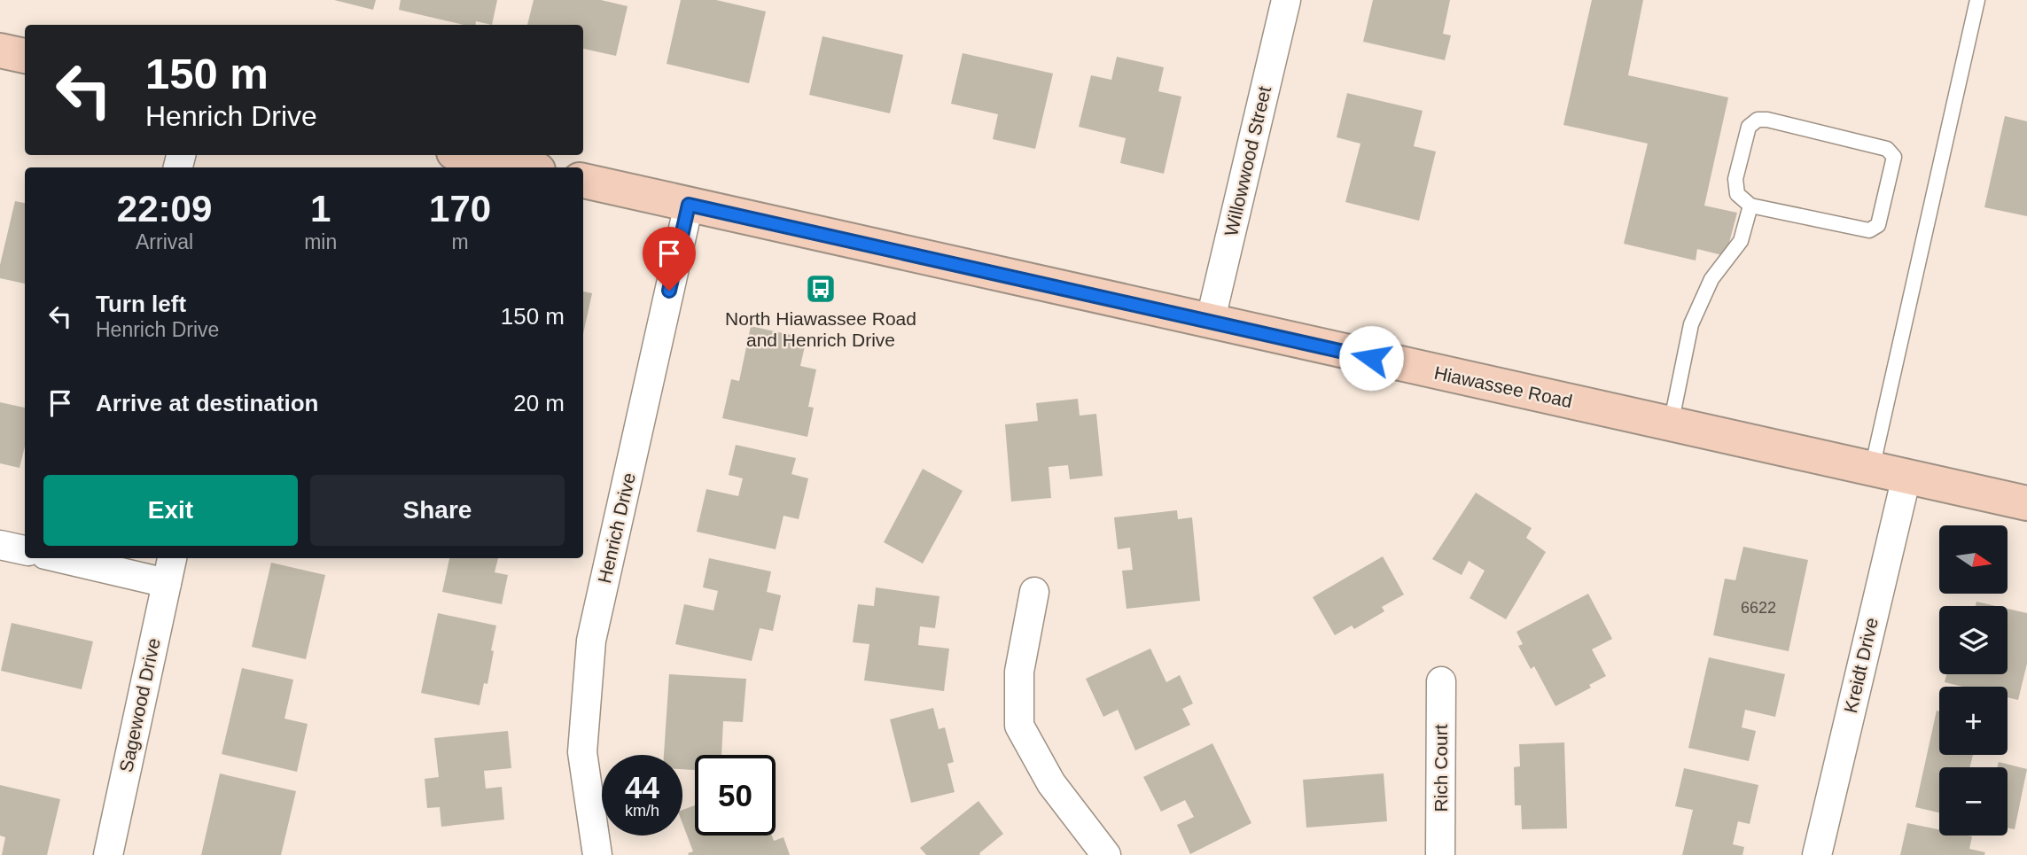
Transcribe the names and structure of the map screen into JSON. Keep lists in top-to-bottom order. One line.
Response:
{"streets":{"main road":["Hiawassee Road"],"street":["Willowwood Street","Henrich Drive","Kreidt Drive","Sagewood Drive","Rich Court"]},"crossings":[["Willowwood Street","Hiawassee Road"],["Hiawassee Road","Henrich Drive"],["Hiawassee Road","Kreidt Drive"]],"places":{"bus stop":["North Hiawassee Road and Henrich Drive"]},"house_numbers":["6622"],"north":"right","page":{"turn":["150 m","Henrich Drive"],"eta":["22:09","Arrival","1","min","170","m"],"list":[{"name":"Turn left","note":"Henrich Drive","value":"150 m"},{"name":"Arrive at destination","value":"20 m"}],"buttons":["Exit","Share"],"map_buttons":["+","−"],"speed":"44 km/h","limit":"50"}}
